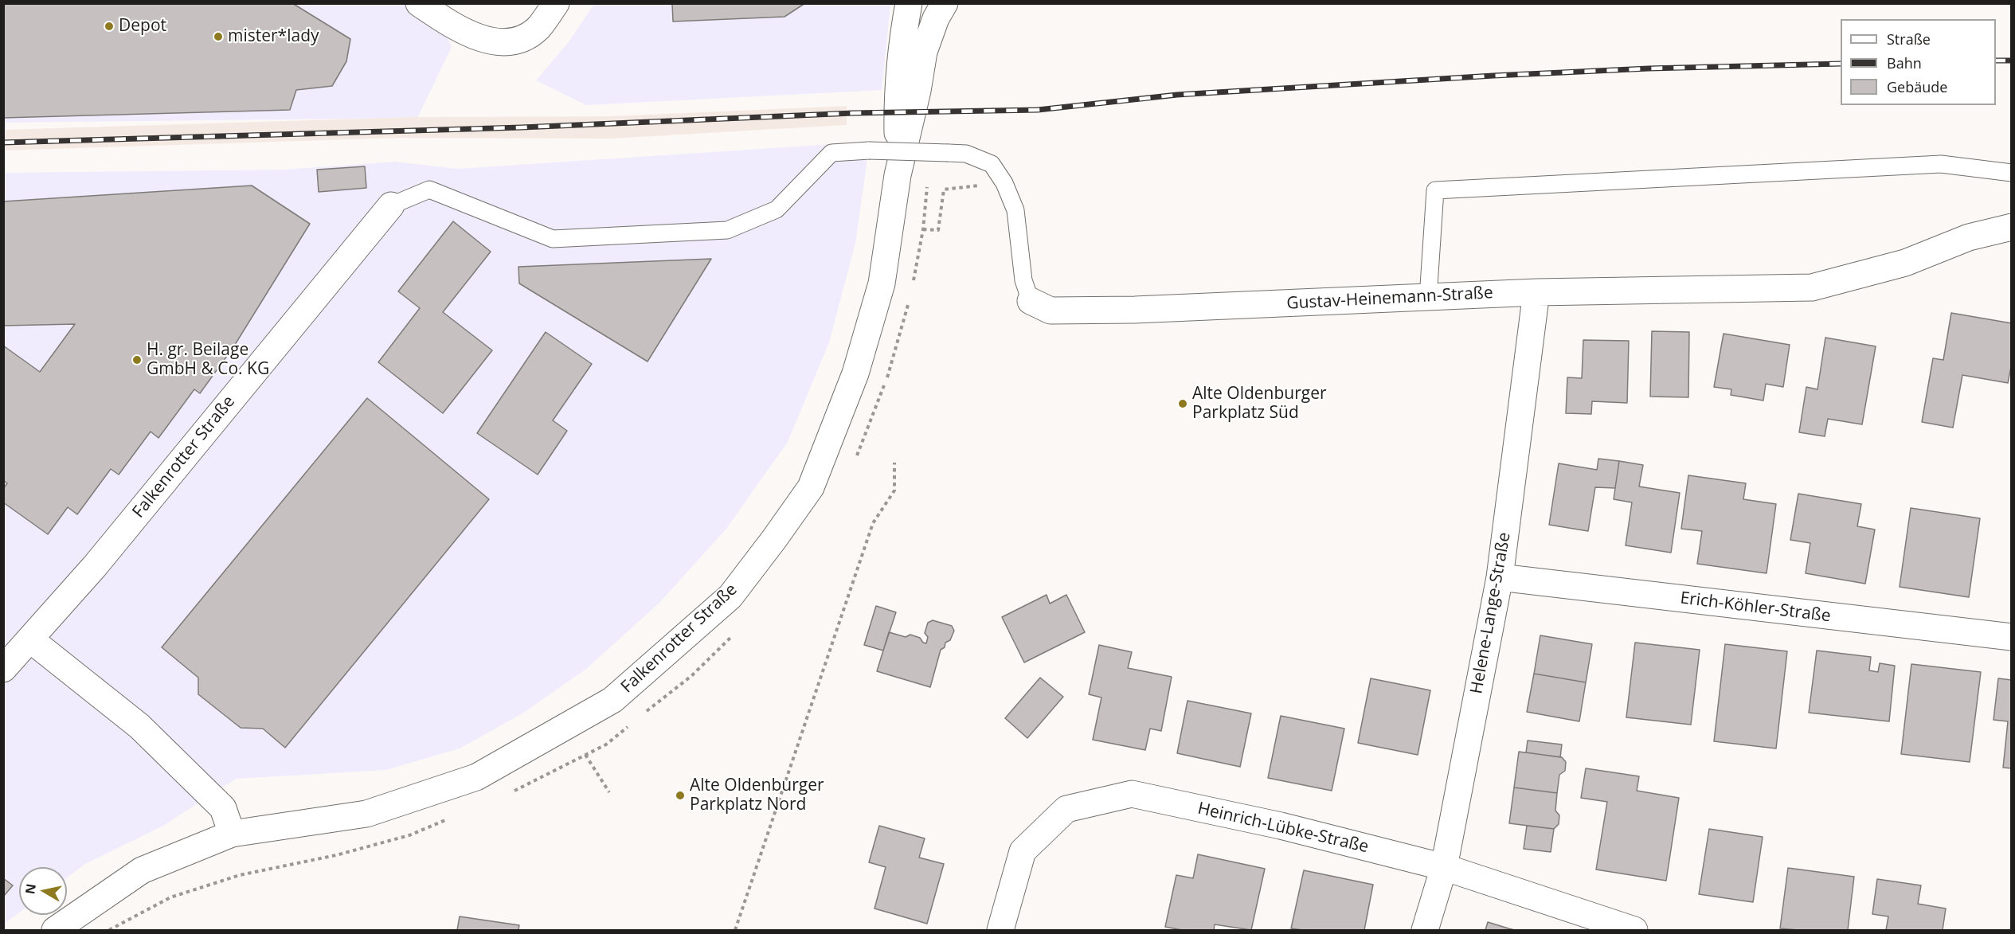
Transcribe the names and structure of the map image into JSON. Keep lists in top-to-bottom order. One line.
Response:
{"streets":{"street":["Gustav-Heinemann-Straße","Falkenrotter Straße","Erich-Köhler-Straße","Helene-Lange-Straße","Heinrich-Lübke-Straße"]},"crossings":[["Gustav-Heinemann-Straße","Falkenrotter Straße"],["Gustav-Heinemann-Straße","Helene-Lange-Straße"],["Erich-Köhler-Straße","Helene-Lange-Straße"],["Helene-Lange-Straße","Heinrich-Lübke-Straße"]],"places":["Depot","mister*lady","H. gr. Beilage GmbH & Co. KG","Alte Oldenburger Parkplatz Süd","Alte Oldenburger Parkplatz Nord"],"legend":["Straße","Bahn","Gebäude"],"north":"left"}
